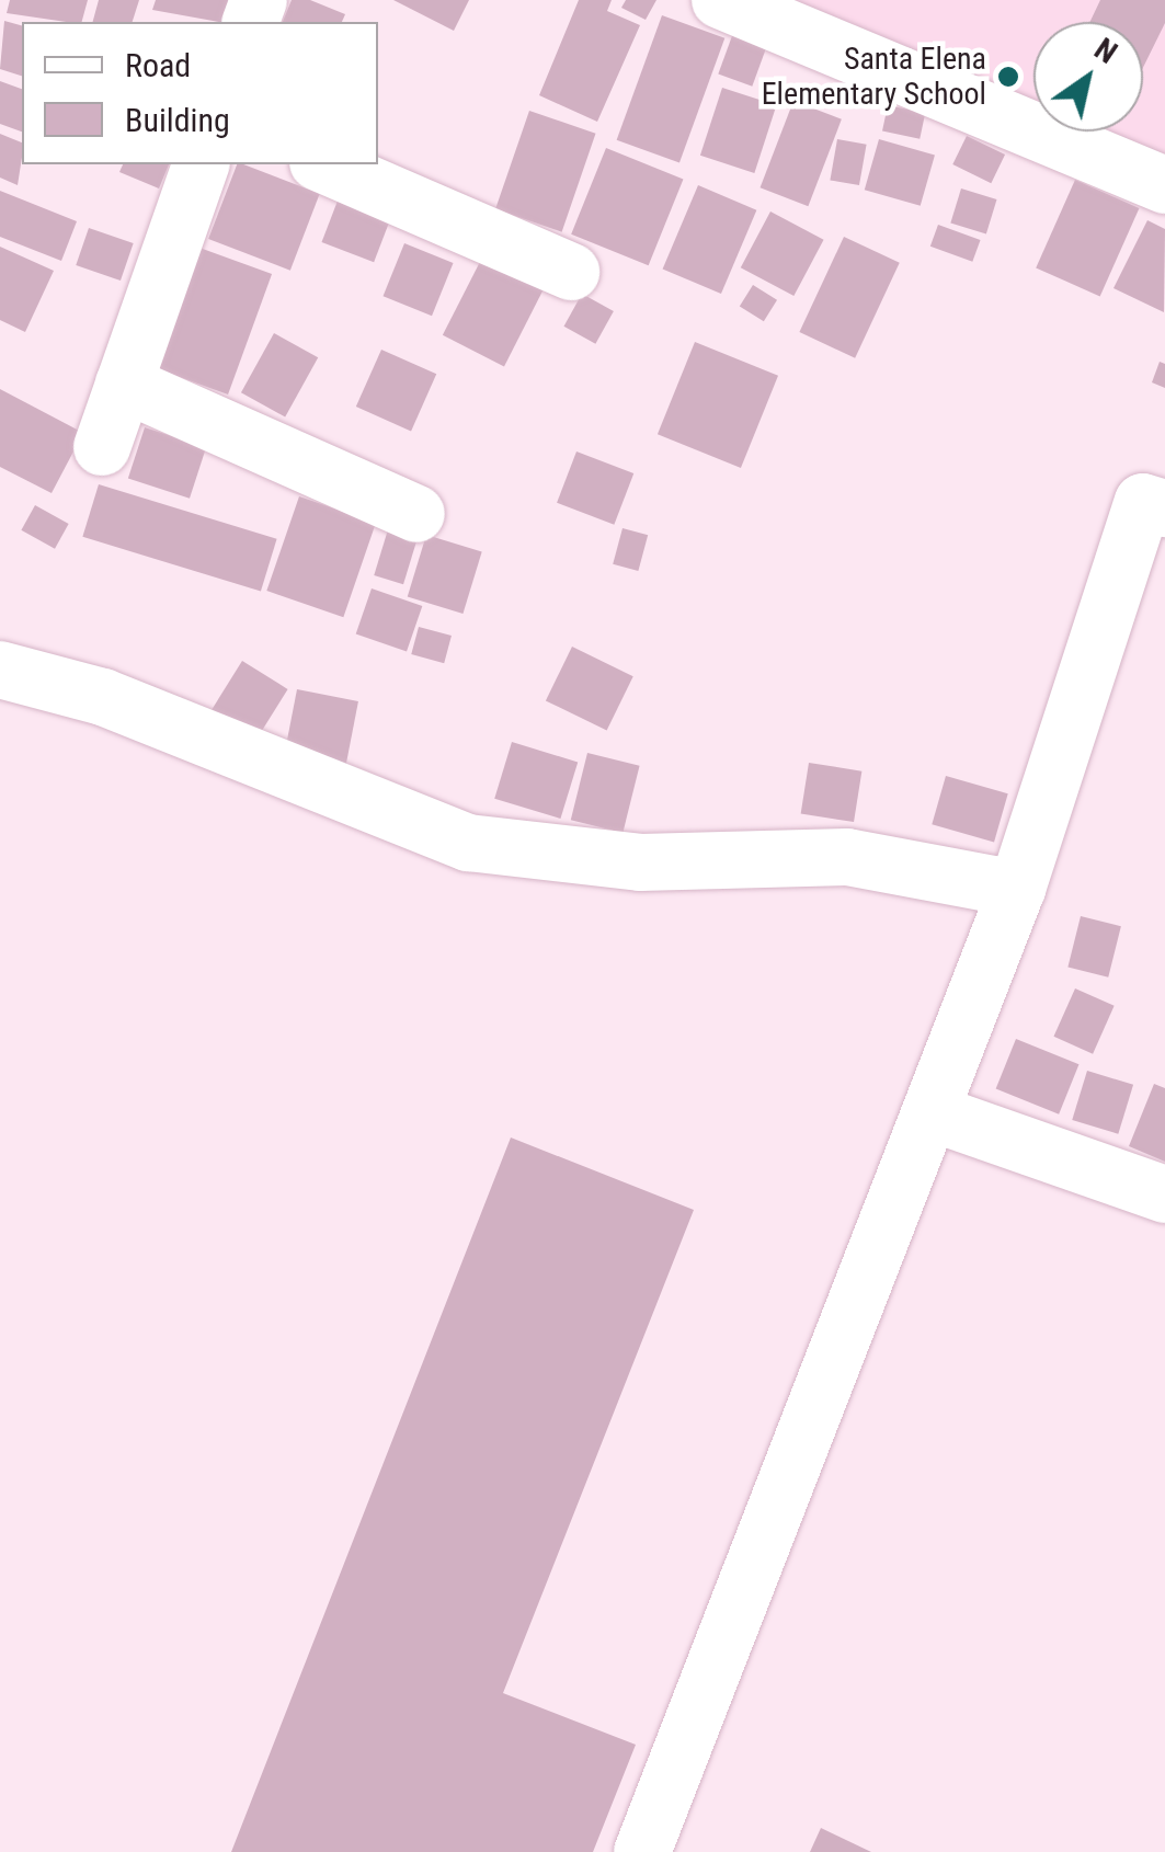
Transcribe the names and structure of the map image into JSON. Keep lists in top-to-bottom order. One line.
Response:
{"places":["Santa Elena Elementary School"],"legend":["Road","Building"],"north":"top right"}
